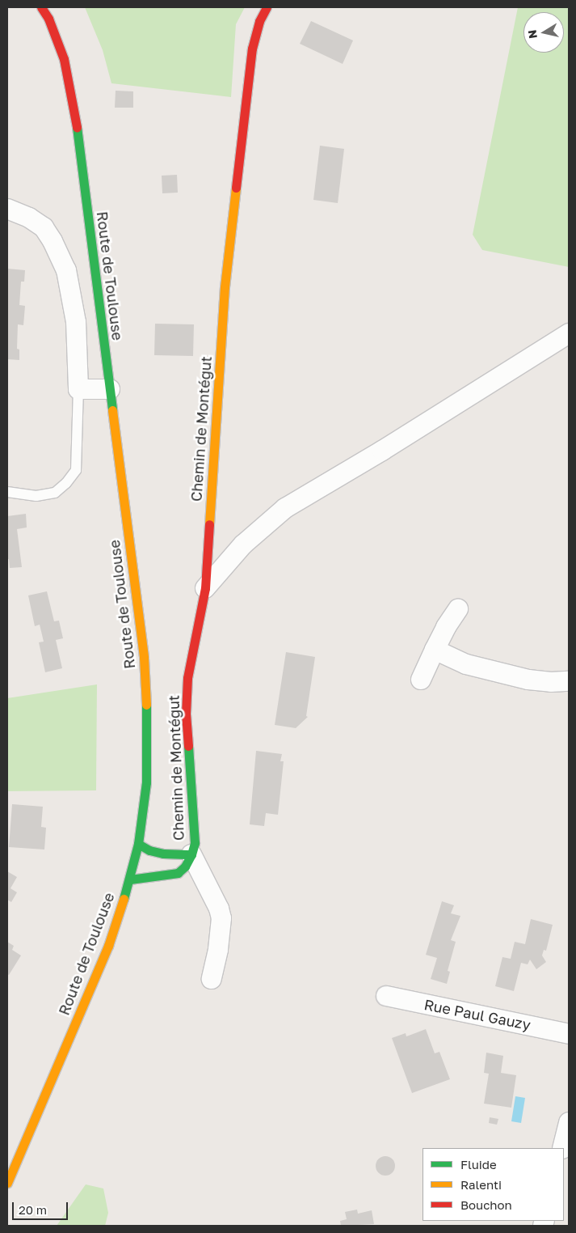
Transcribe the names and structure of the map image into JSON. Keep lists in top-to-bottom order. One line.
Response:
{"streets":{"main road":["Route de Toulouse","Chemin de Montégut"],"street":["Rue Paul Gauzy"]},"crossings":[["Route de Toulouse","Chemin de Montégut"]],"legend":["Fluide","Ralenti","Bouchon"],"scale_bar":"20 m","north":"left"}
